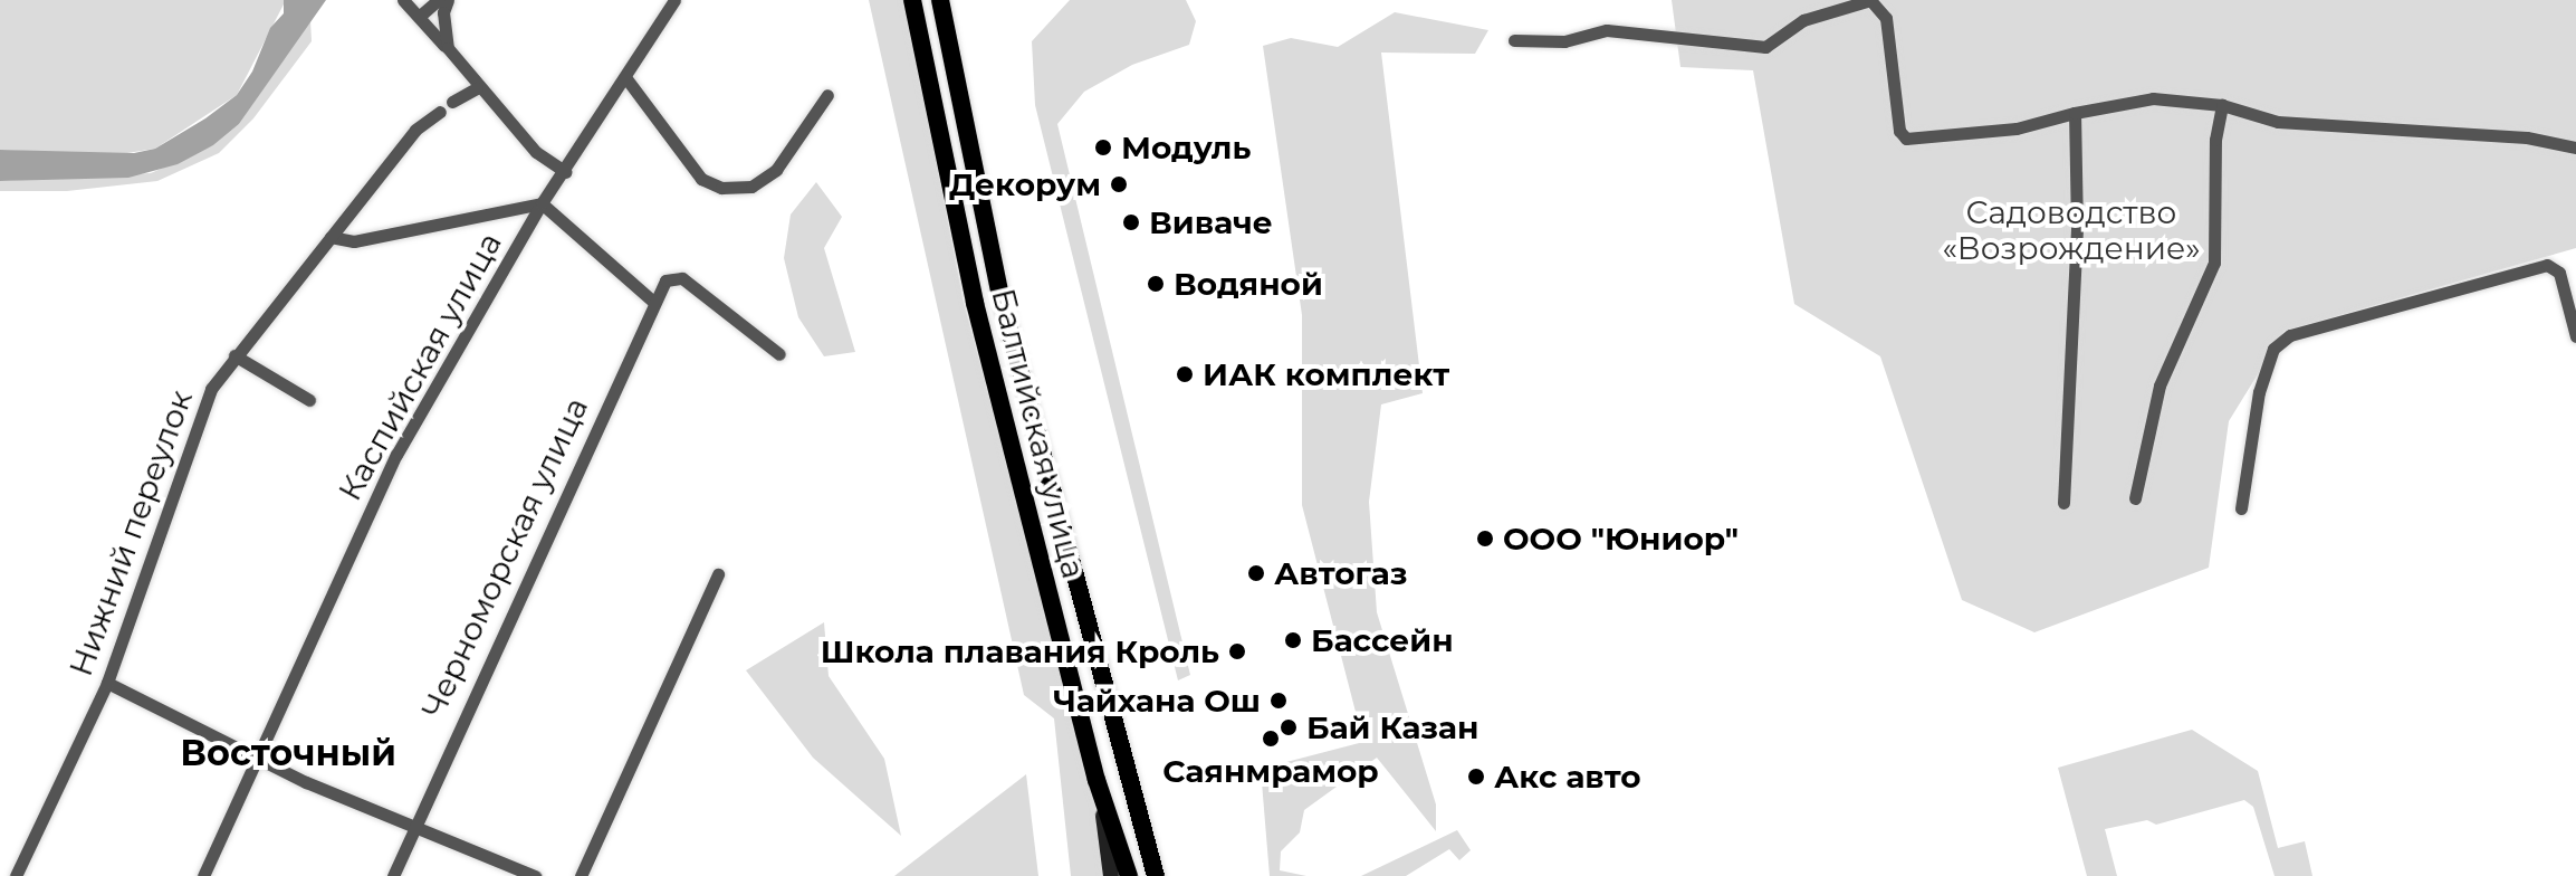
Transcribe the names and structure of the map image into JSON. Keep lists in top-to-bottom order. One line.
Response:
{"streets":{"main road":["Балтийская улица"],"street":["Каспийская улица","Нижний переулок","Черноморская улица"]},"districts":["Восточный"],"parks":["Садоводство «Возрождение»"],"places":["Модуль","Декорум","Виваче","Водяной","ИАК комплект","ООО \"Юниор\"","Автогаз","Бассейн","Школа плавания Кроль","Чайхана Ош","Бай Казан","Саянмрамор","Акс авто"]}
